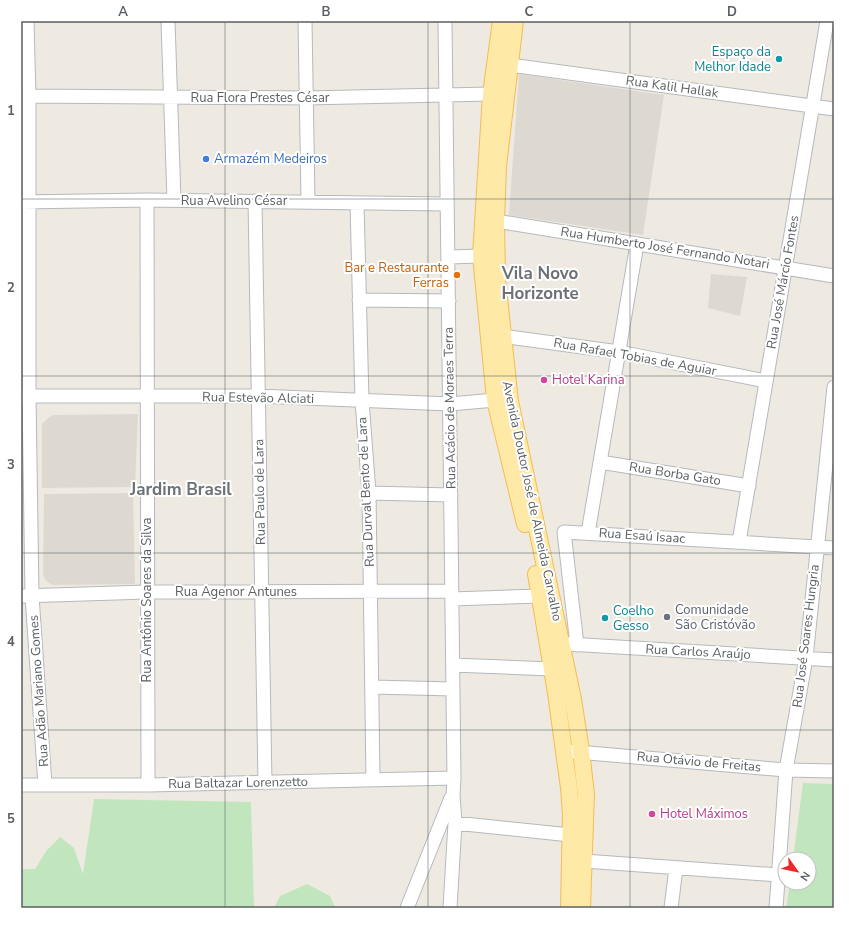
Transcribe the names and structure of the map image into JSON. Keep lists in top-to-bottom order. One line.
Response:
{"streets":{"main road":["Avenida Doutor José de Almeida Carvalho"],"street":["Rua Kalil Hallak","Rua Flora Prestes César","Rua Avelino César","Rua Humberto José Fernando Notari","Rua José Márcio Fontes","Rua Rafael Tobias de Aguiar","Rua Estevão Alciati","Rua Acácio de Moraes Terra","Rua Borba Gato","Rua Paulo de Lara","Rua Durval Bento de Lara","Rua Esaú Isaac","Rua Agenor Antunes","Rua Antônio Soares da Silva","Rua José Soares Hungria","Rua Carlos Araújo","Rua Adão Mariano Gomes","Rua Otávio de Freitas","Rua Baltazar Lorenzetto"]},"crossings":[["Rua Kalil Hallak","Rua José Márcio Fontes"],["Rua Kalil Hallak","Avenida Doutor José de Almeida Carvalho"],["Rua Flora Prestes César","Rua Acácio de Moraes Terra"],["Rua Flora Prestes César","Avenida Doutor José de Almeida Carvalho"],["Rua Flora Prestes César","Rua Adão Mariano Gomes"],["Rua Avelino César","Rua Acácio de Moraes Terra"],["Rua Avelino César","Rua Paulo de Lara"],["Rua Avelino César","Rua Durval Bento de Lara"],["Rua Avelino César","Rua Antônio Soares da Silva"],["Rua Avelino César","Rua Adão Mariano Gomes"],["Rua Humberto José Fernando Notari","Rua José Márcio Fontes"],["Rua Humberto José Fernando Notari","Avenida Doutor José de Almeida Carvalho"],["Rua José Márcio Fontes","Rua Rafael Tobias de Aguiar"],["Rua José Márcio Fontes","Rua Borba Gato"],["Rua José Márcio Fontes","Rua Esaú Isaac"],["Rua Rafael Tobias de Aguiar","Avenida Doutor José de Almeida Carvalho"],["Rua Estevão Alciati","Rua Acácio de Moraes Terra"],["Rua Estevão Alciati","Rua Paulo de Lara"],["Rua Estevão Alciati","Rua Durval Bento de Lara"],["Rua Estevão Alciati","Avenida Doutor José de Almeida Carvalho"],["Rua Estevão Alciati","Rua Antônio Soares da Silva"],["Rua Estevão Alciati","Rua Adão Mariano Gomes"],["Rua Acácio de Moraes Terra","Rua Agenor Antunes"],["Rua Acácio de Moraes Terra","Rua Baltazar Lorenzetto"],["Rua Paulo de Lara","Rua Agenor Antunes"],["Rua Paulo de Lara","Rua Baltazar Lorenzetto"],["Rua Durval Bento de Lara","Rua Agenor Antunes"],["Rua Durval Bento de Lara","Rua Baltazar Lorenzetto"],["Avenida Doutor José de Almeida Carvalho","Rua Esaú Isaac"],["Avenida Doutor José de Almeida Carvalho","Rua Agenor Antunes"],["Avenida Doutor José de Almeida Carvalho","Rua Carlos Araújo"],["Avenida Doutor José de Almeida Carvalho","Rua Otávio de Freitas"],["Rua Esaú Isaac","Rua José Soares Hungria"],["Rua Esaú Isaac","Rua Carlos Araújo"],["Rua Agenor Antunes","Rua Antônio Soares da Silva"],["Rua Agenor Antunes","Rua Adão Mariano Gomes"],["Rua Antônio Soares da Silva","Rua Baltazar Lorenzetto"],["Rua José Soares Hungria","Rua Carlos Araújo"],["Rua José Soares Hungria","Rua Otávio de Freitas"],["Rua Adão Mariano Gomes","Rua Baltazar Lorenzetto"]],"districts":["Vila Novo Horizonte","Jardim Brasil"],"places":["Espaço da Melhor Idade","Armazém Medeiros","Bar e Restaurante Ferras","Hotel Karina","Comunidade São Cristóvão","Coelho Gesso","Hotel Máximos"],"north":"bottom right","grid":{"columns":["A","B","C","D"],"rows":["1","2","3","4","5"]}}
